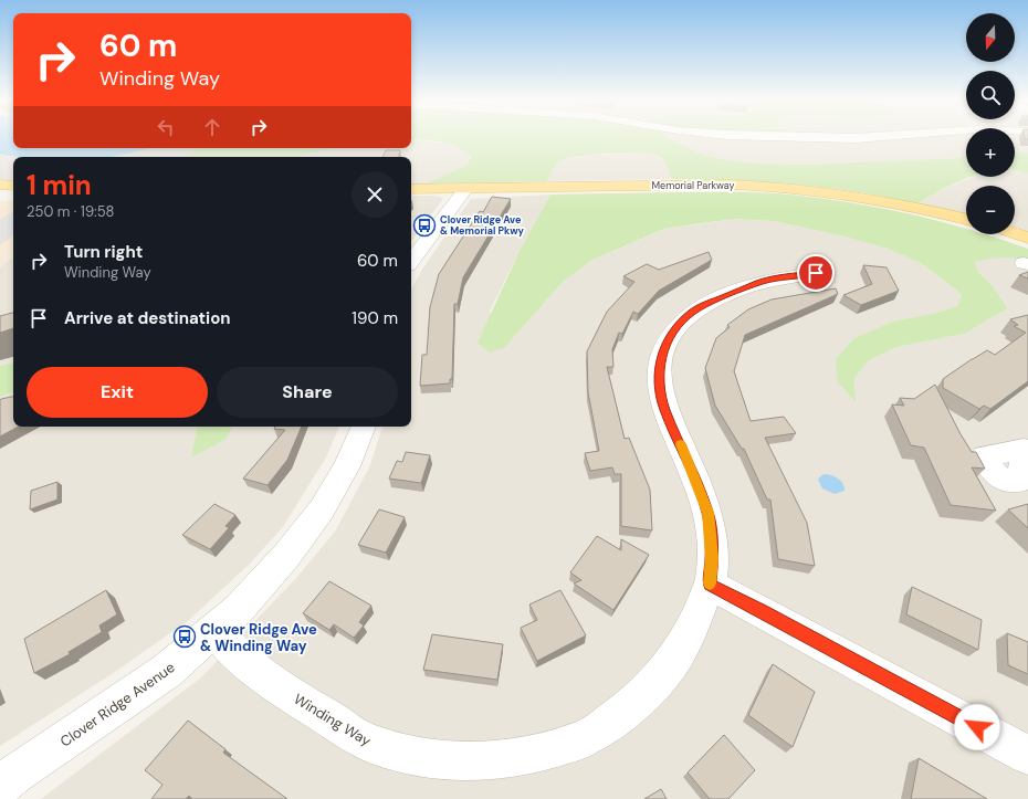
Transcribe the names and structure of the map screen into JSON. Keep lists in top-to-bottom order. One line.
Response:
{"streets":{"main road":["Memorial Parkway"],"street":["Clover Ridge Avenue","Winding Way"]},"crossings":[["Clover Ridge Avenue","Winding Way"]],"places":{"bus stop":["Clover Ridge Ave & Memorial Pkwy","Clover Ridge Ave & Winding Way"]},"north":"bottom","page":{"map_buttons":["+","−"],"turn":["60 m","Winding Way"],"heading":["1 min","250 m · 19:58"],"list":[{"name":"Turn right","note":"Winding Way","value":"60 m"},{"name":"Arrive at destination","value":"190 m"}],"buttons":["Exit","Share"]}}
